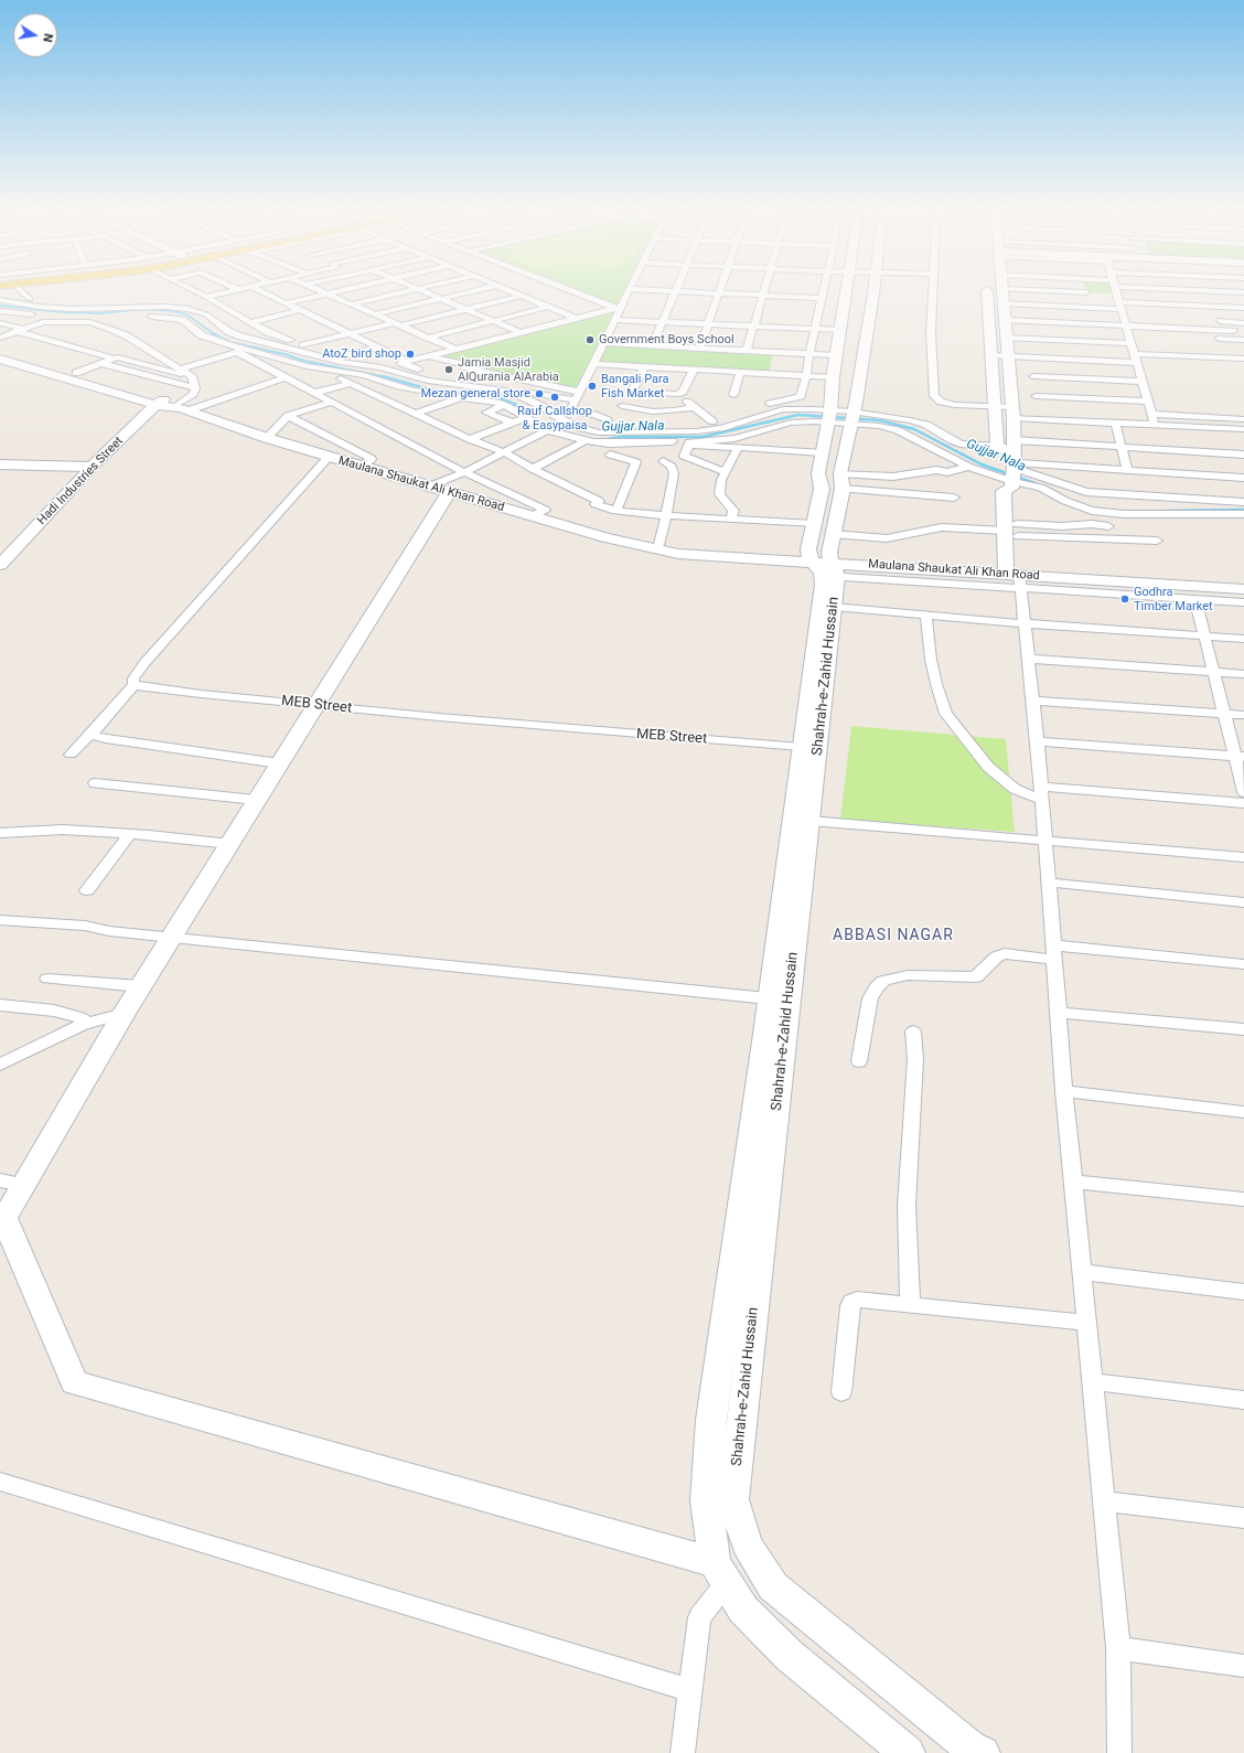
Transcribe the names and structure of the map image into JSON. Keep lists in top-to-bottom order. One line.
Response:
{"streets":{"main road":["Hadi Industries Street","Maulana Shaukat Ali Khan Road","Shahrah-e-Zahid Hussain"],"street":["MEB Street"]},"crossings":[["Hadi Industries Street","Maulana Shaukat Ali Khan Road"],["Maulana Shaukat Ali Khan Road","Shahrah-e-Zahid Hussain"],["Shahrah-e-Zahid Hussain","MEB Street"]],"districts":["ABBASI NAGAR"],"water":["Gujjar Nala"],"places":["Government Boys School","AtoZ bird shop","Jamia Masjid AlQurania AlArabia","Bangali Para Fish Market","Mezan general store","Rauf Callshop & Easypaisa","Godhra Timber Market"],"north":"right"}
